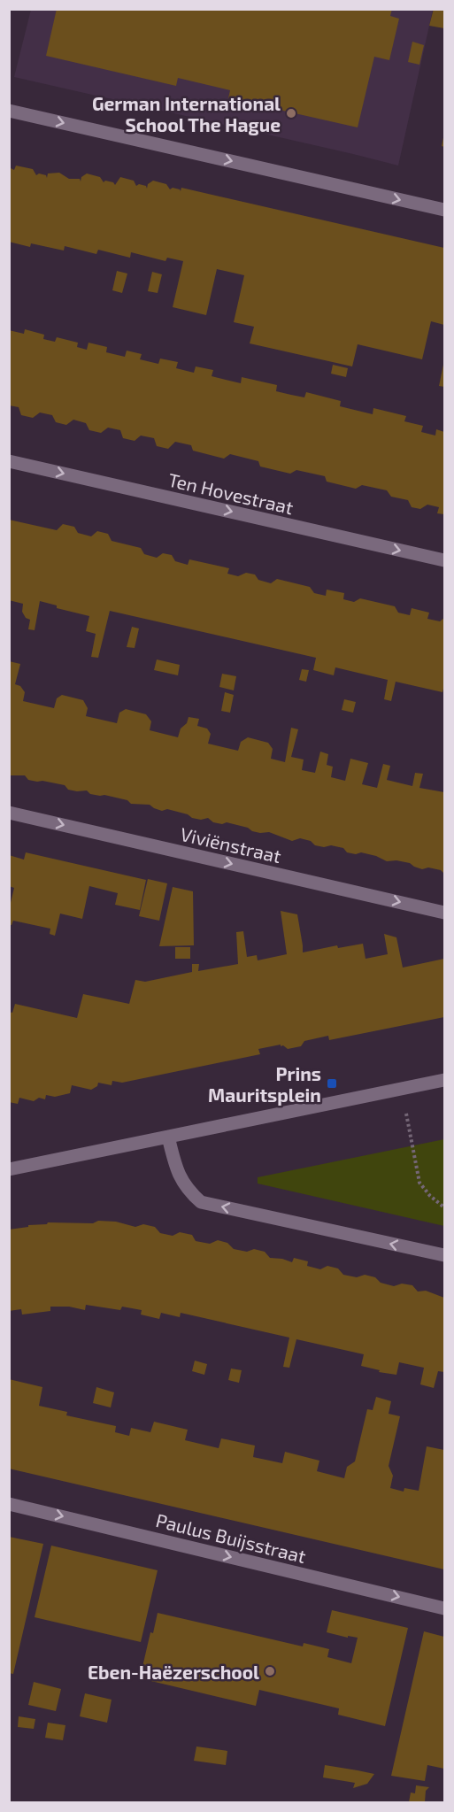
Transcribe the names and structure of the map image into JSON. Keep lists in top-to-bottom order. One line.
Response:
{"streets":{"street":["Ten Hovestraat","Viviënstraat","Paulus Buijsstraat"]},"one_way":["Ten Hovestraat","Viviënstraat","Paulus Buijsstraat"],"places":{"other":["German International School The Hague","Eben-Haëzerschool"],"transit":["Prins Mauritsplein"]}}
